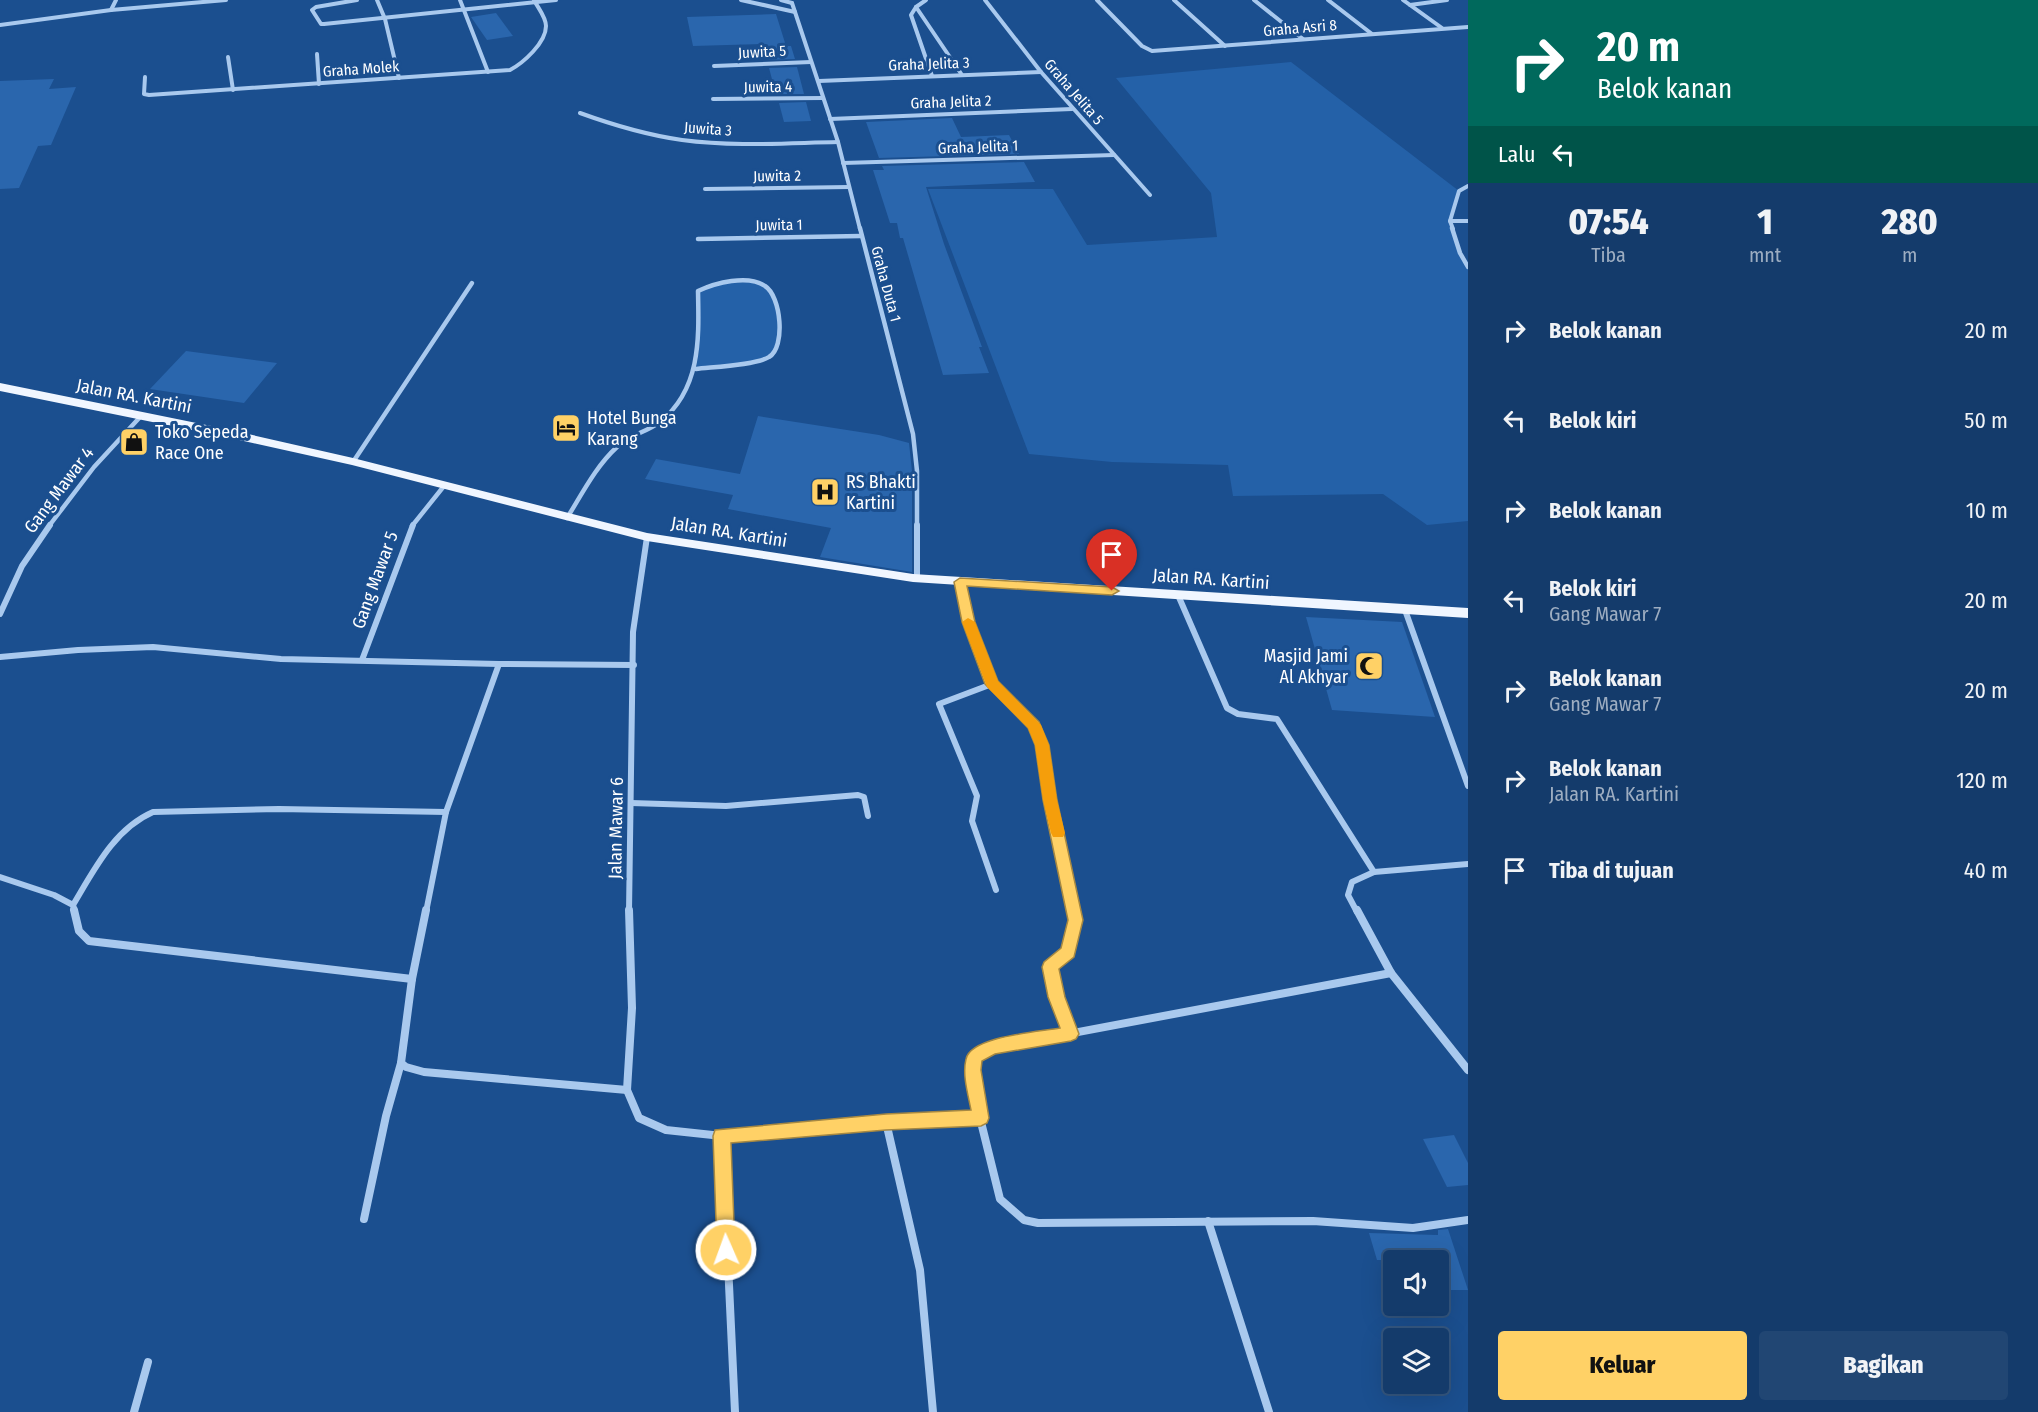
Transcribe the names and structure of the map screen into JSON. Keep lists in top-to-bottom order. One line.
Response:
{"streets":{"main road":["Jalan RA. Kartini"],"street":["Graha Asri 8","Juwita 5","Graha Jelita 3","Graha Molek","Juwita 4","Graha Jelita 5","Graha Jelita 2","Juwita 3","Graha Jelita 1","Juwita 2","Juwita 1","Graha Duta 1","Gang Mawar 4","Gang Mawar 5","Jalan Mawar 6"]},"crossings":[["Juwita 5","Graha Duta 1"],["Graha Jelita 3","Graha Jelita 5"],["Graha Jelita 3","Graha Duta 1"],["Juwita 4","Graha Duta 1"],["Graha Jelita 5","Graha Jelita 2"],["Graha Jelita 5","Graha Jelita 1"],["Graha Jelita 2","Graha Duta 1"],["Juwita 3","Graha Duta 1"],["Graha Jelita 1","Graha Duta 1"],["Juwita 2","Graha Duta 1"],["Juwita 1","Graha Duta 1"],["Graha Duta 1","Jalan RA. Kartini"],["Jalan RA. Kartini","Gang Mawar 4"],["Jalan RA. Kartini","Gang Mawar 5"],["Jalan RA. Kartini","Jalan Mawar 6"]],"places":{"hotel":["Hotel Bunga Karang"],"shop":["Toko Sepeda Race One"],"hospital":["RS Bhakti Kartini"],"mosque":["Masjid Jami Al Akhyar"]},"page":{"turn":["20 m","Belok kanan"],"then":"Lalu","eta":["07:54","Tiba","1","mnt","280","m"],"list":[{"name":"Belok kanan","value":"20 m"},{"name":"Belok kiri","value":"50 m"},{"name":"Belok kanan","value":"10 m"},{"name":"Belok kiri","note":"Gang Mawar 7","value":"20 m"},{"name":"Belok kanan","note":"Gang Mawar 7","value":"20 m"},{"name":"Belok kanan","note":"Jalan RA. Kartini","value":"120 m"},{"name":"Tiba di tujuan","value":"40 m"}],"buttons":["Keluar","Bagikan"]}}
